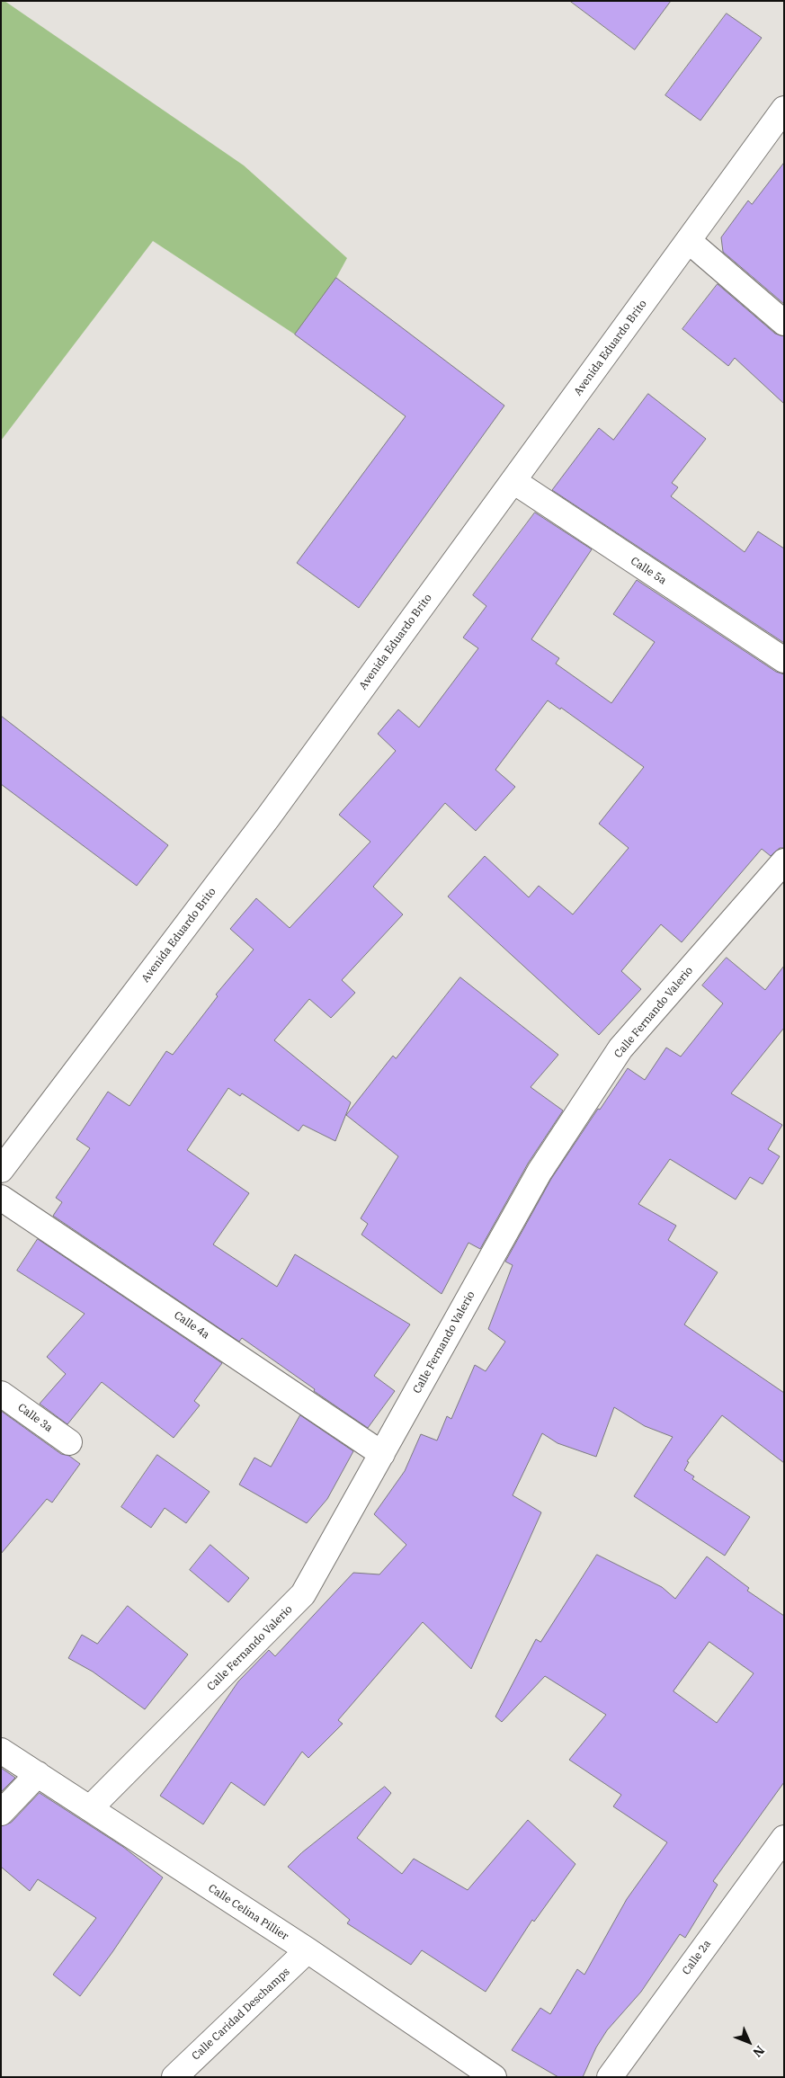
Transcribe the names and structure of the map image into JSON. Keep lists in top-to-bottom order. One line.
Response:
{"streets":{"street":["Avenida Eduardo Brito","Calle 5a","Calle Fernando Valerio","Calle 4a","Calle 3a","Calle Celina Pillier","Calle 2a","Calle Caridad Deschamps"]},"crossings":[["Avenida Eduardo Brito","Calle 5a"],["Calle Fernando Valerio","Calle 4a"],["Calle Fernando Valerio","Calle Celina Pillier"],["Calle Celina Pillier","Calle Caridad Deschamps"]],"north":"bottom right"}
